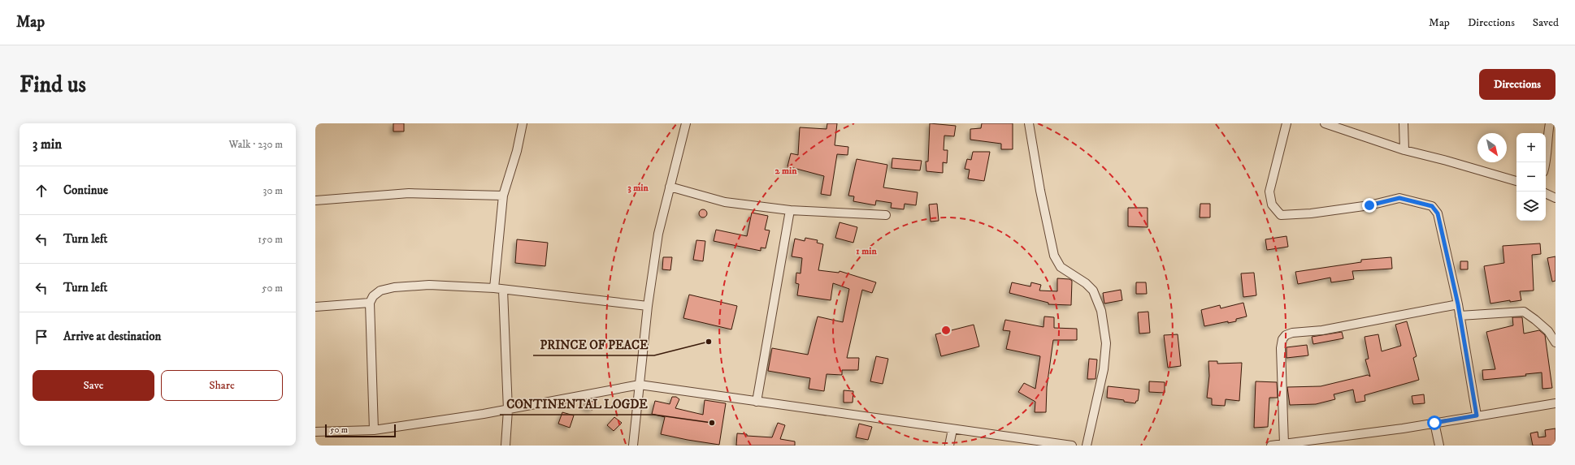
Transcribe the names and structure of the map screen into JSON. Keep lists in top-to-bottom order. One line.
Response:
{"places":["PRINCE OF PEACE","CONTINENTAL LOGDE"],"scale_bar":"50 m","north":"bottom right","page":{"header":"Map","nav":["Map","Directions","Saved"],"buttons":["Directions",["Save","Share"]],"title":"Find us","heading":["3 min","Walk · 230 m"],"map_buttons":["+","−"],"list":[["Continue","30 m"],["Turn left","150 m"],["Turn left","50 m"],"Arrive at destination"],"scale":"50 m"},"rings":["2 min","3 min","1 min"]}
